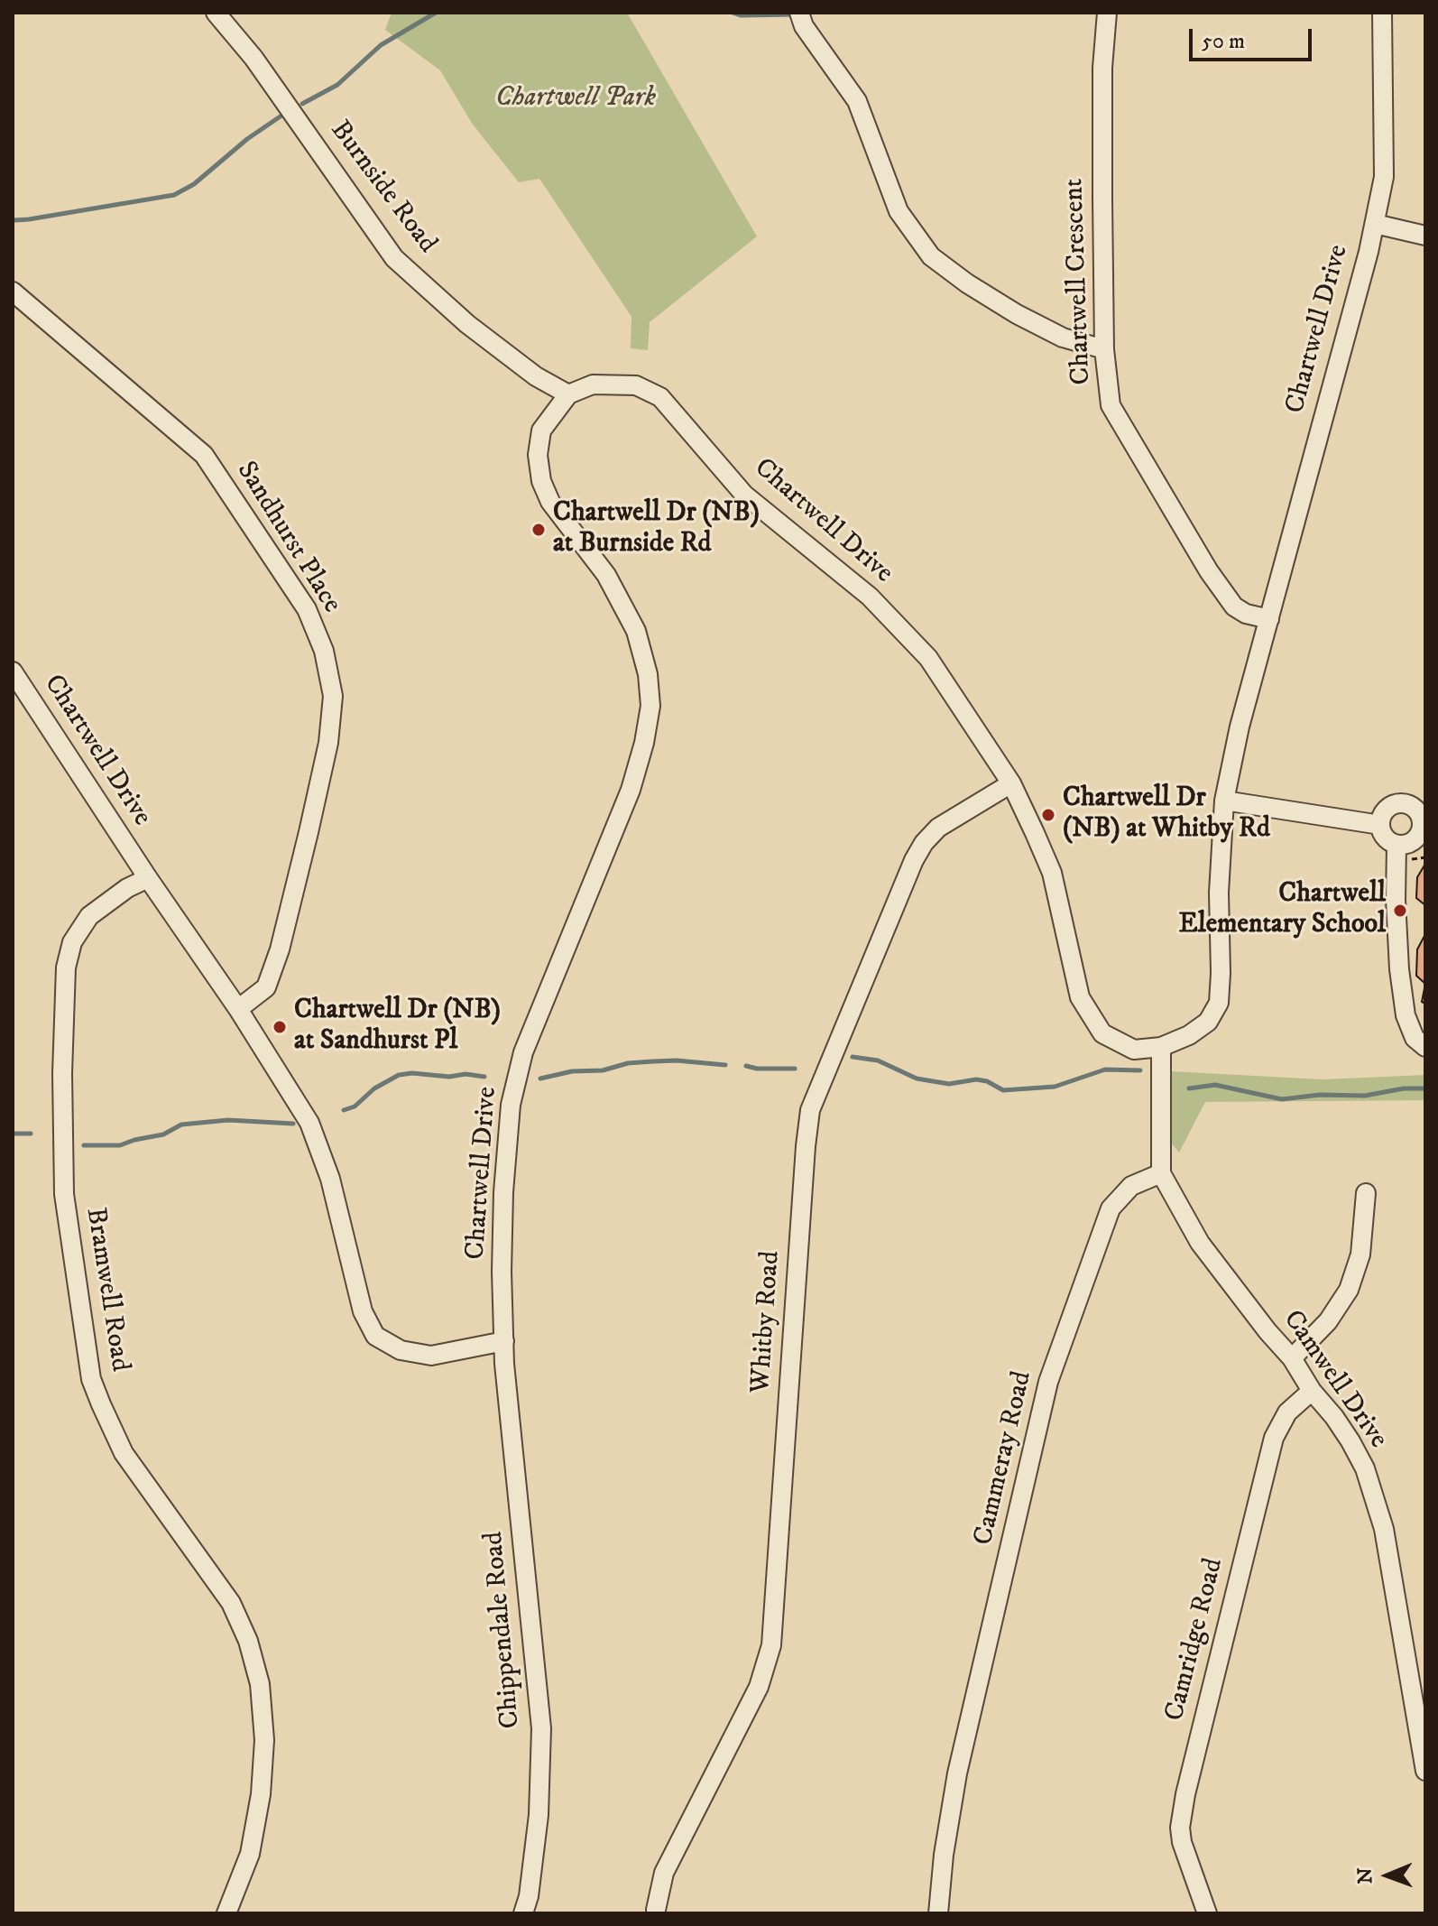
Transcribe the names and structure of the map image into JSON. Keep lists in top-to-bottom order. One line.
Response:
{"streets":{"street":["Burnside Road","Chartwell Crescent","Chartwell Drive","Sandhurst Place","Bramwell Road","Whitby Road","Camwell Drive","Cammeray Road","Chippendale Road","Camridge Road"]},"crossings":[["Burnside Road","Chartwell Drive"],["Chartwell Crescent","Chartwell Drive"],["Chartwell Drive","Sandhurst Place"],["Chartwell Drive","Bramwell Road"],["Chartwell Drive","Whitby Road"],["Chartwell Drive","Chippendale Road"],["Camwell Drive","Cammeray Road"],["Camwell Drive","Camridge Road"]],"parks":["Chartwell Park"],"places":["Chartwell Dr (NB) at Burnside Rd","Chartwell Dr (NB) at Whitby Rd","Chartwell Elementary School","Chartwell Dr (NB) at Sandhurst Pl"],"scale_bar":"50 m","north":"left"}
